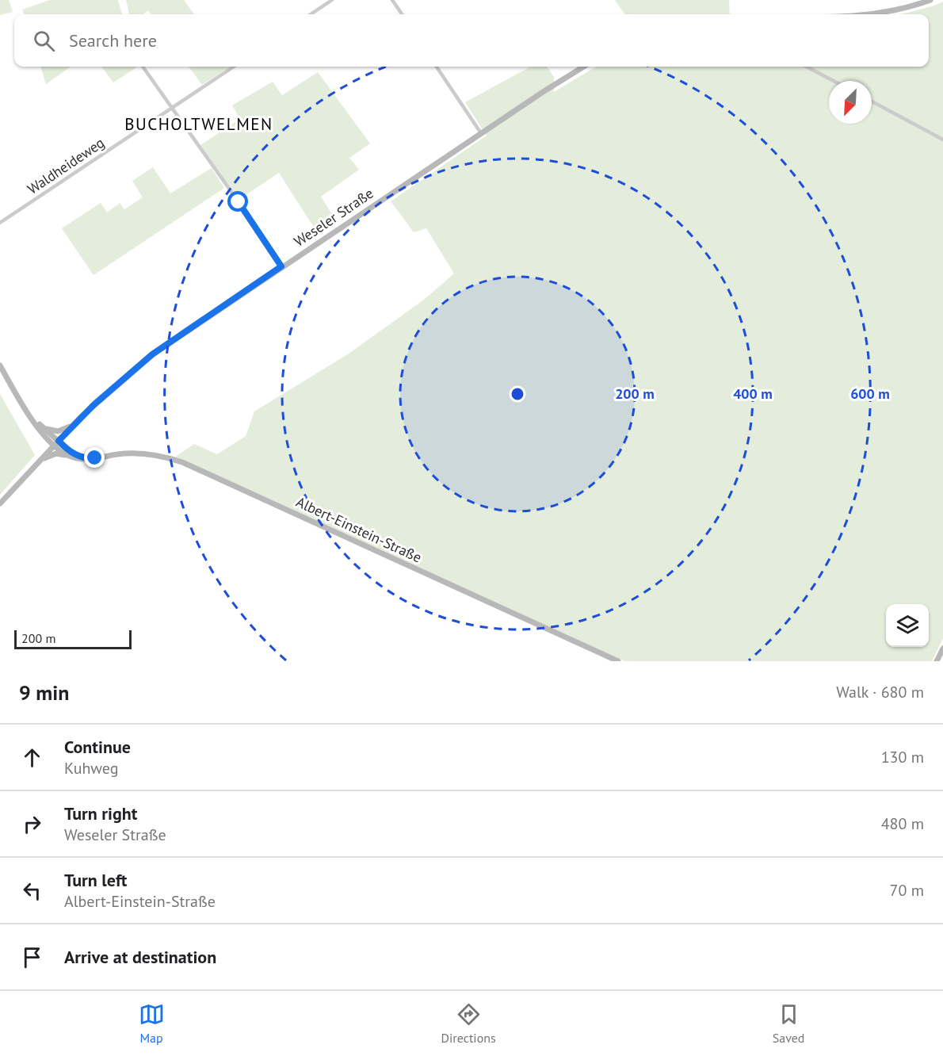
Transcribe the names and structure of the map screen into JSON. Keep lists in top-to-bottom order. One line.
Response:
{"streets":{"main road":["Weseler Straße","Albert-Einstein-Straße"],"street":["Waldheideweg"]},"crossings":[["Weseler Straße","Albert-Einstein-Straße"]],"districts":["BUCHOLTWELMEN"],"scale_bar":"200 m","north":"bottom left","page":{"search":"Search here","scale":"200 m","heading":["9 min","Walk · 680 m"],"list":[["Continue","Kuhweg","130 m"],["Turn right","Weseler Straße","480 m"],["Turn left","Albert-Einstein-Straße","70 m"],"Arrive at destination"],"nav":["Map","Directions","Saved"]},"rings":["200 m","400 m","600 m"]}
